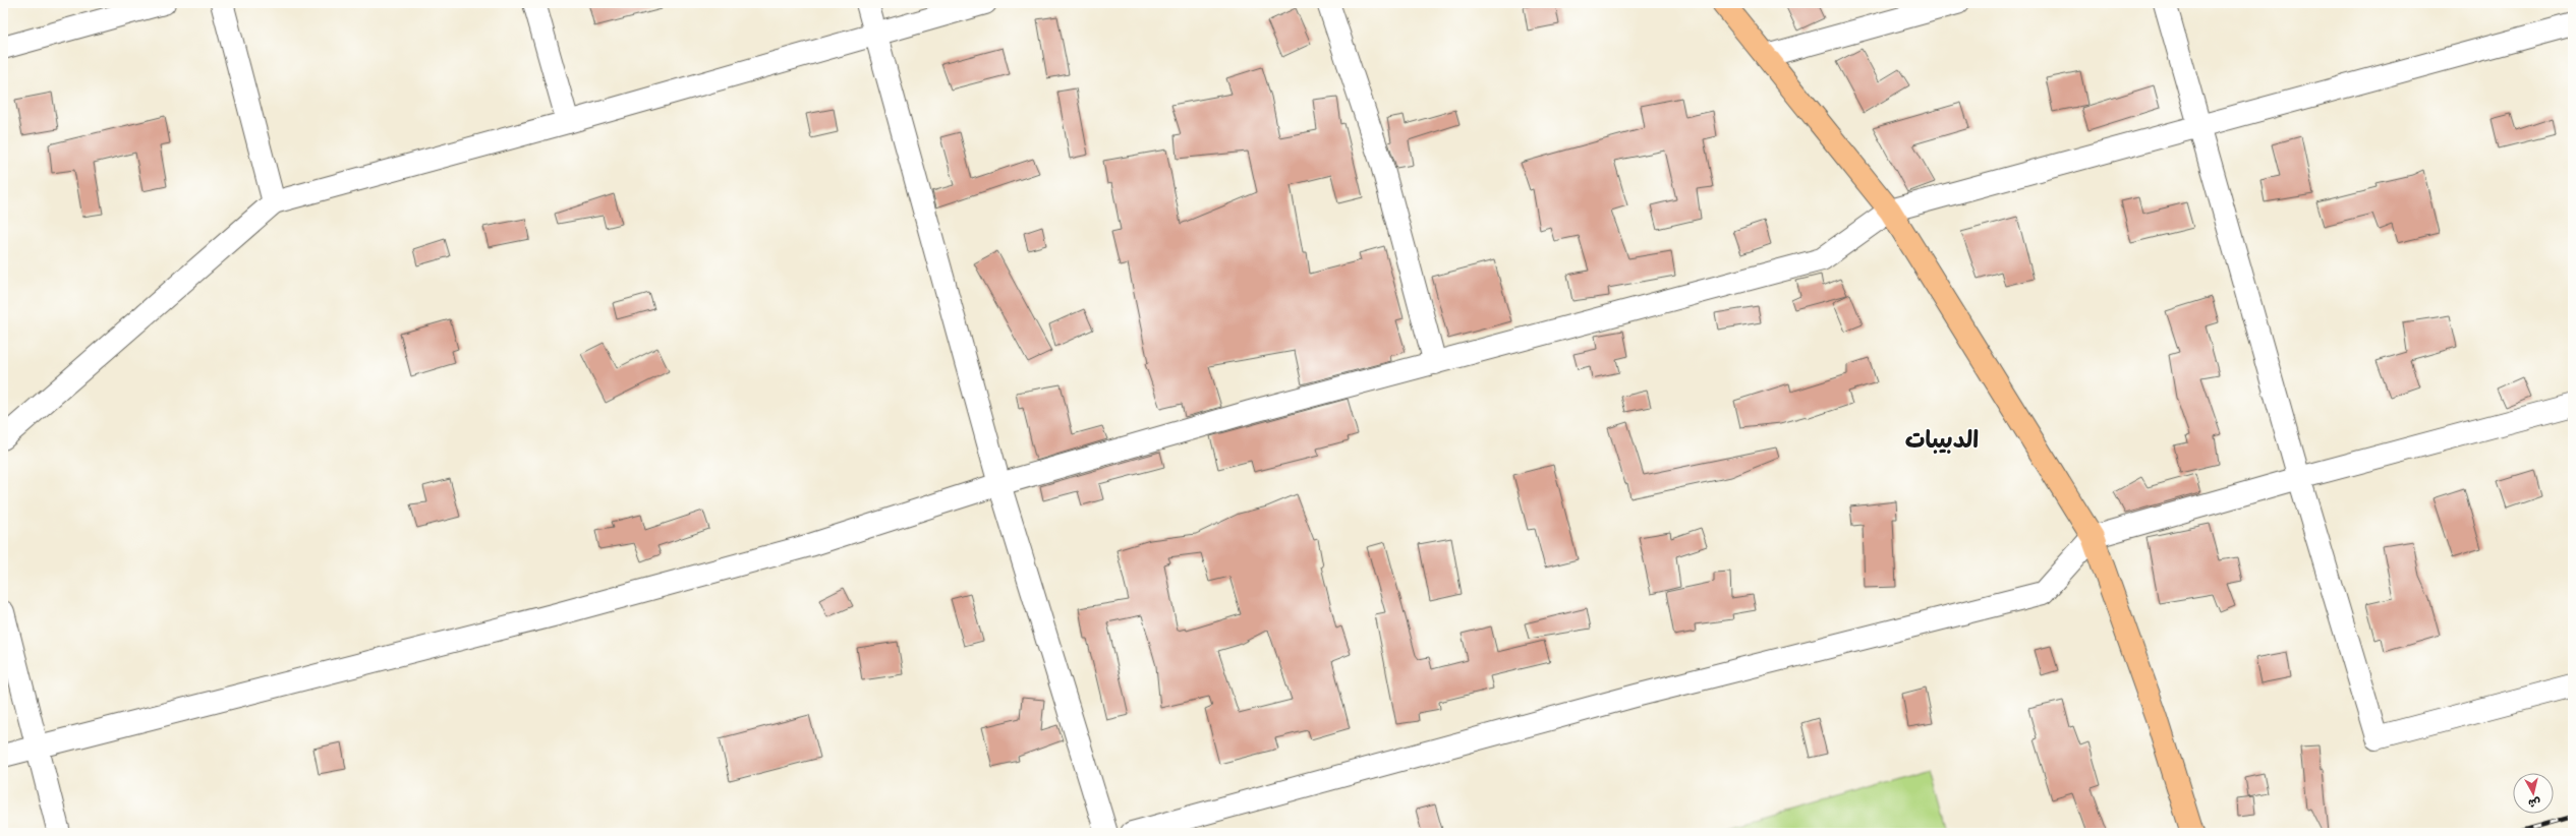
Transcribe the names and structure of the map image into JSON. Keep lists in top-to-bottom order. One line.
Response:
{"districts":["الدبيبات"],"north":"bottom"}
